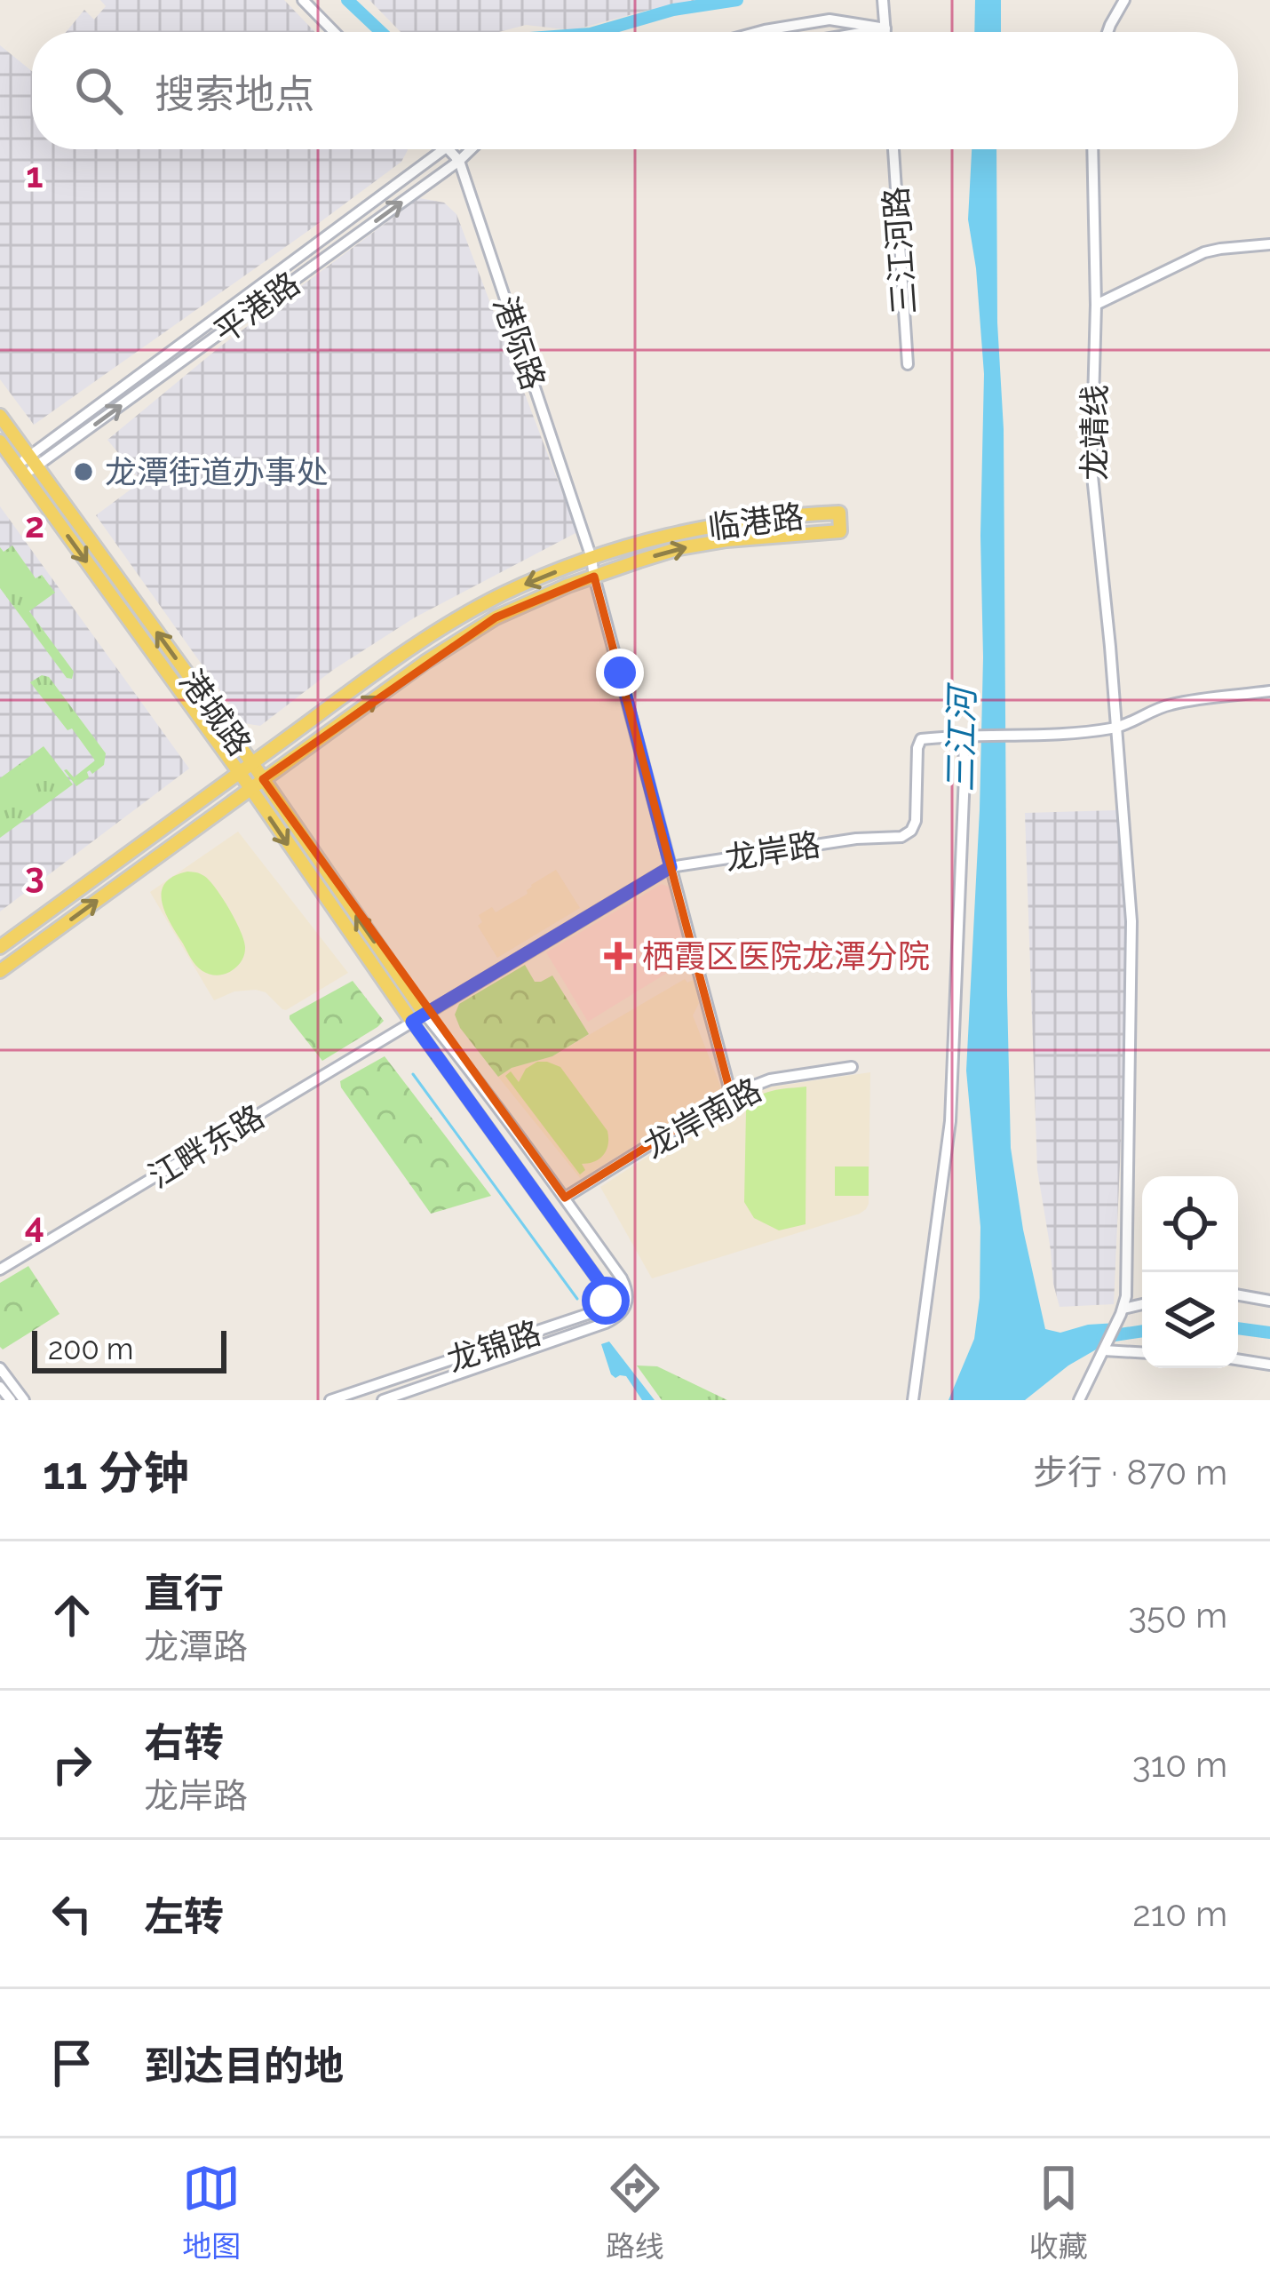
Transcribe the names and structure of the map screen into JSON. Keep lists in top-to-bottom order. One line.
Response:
{"streets":{"main road":["临港路","港城路"],"street":["三江河路","平港路","港际路","龙靖线","龙岸路","龙岸南路","江畔东路","龙锦路"]},"crossings":[["平港路","港际路"],["平港路","港城路"],["港际路","临港路"],["港际路","龙岸路"],["港际路","龙岸南路"],["临港路","港城路"],["港城路","龙岸路"],["港城路","江畔东路"],["港城路","龙锦路"],["龙岸路","江畔东路"],["龙岸路","龙锦路"],["龙岸南路","龙锦路"],["江畔东路","龙锦路"]],"water":["三江河"],"places":{"other":["龙潭街道办事处"],"health":["栖霞区医院龙潭分院"]},"scale_bar":"200 m","page":{"search":"搜索地点","scale":"200 m","heading":["11 分钟","步行 · 870 m"],"list":[["直行","龙潭路","350 m"],["右转","龙岸路","310 m"],["左转","210 m"],"到达目的地"],"nav":["地图","路线","收藏"]},"grid":{"rows":["1","2","3","4"]}}
